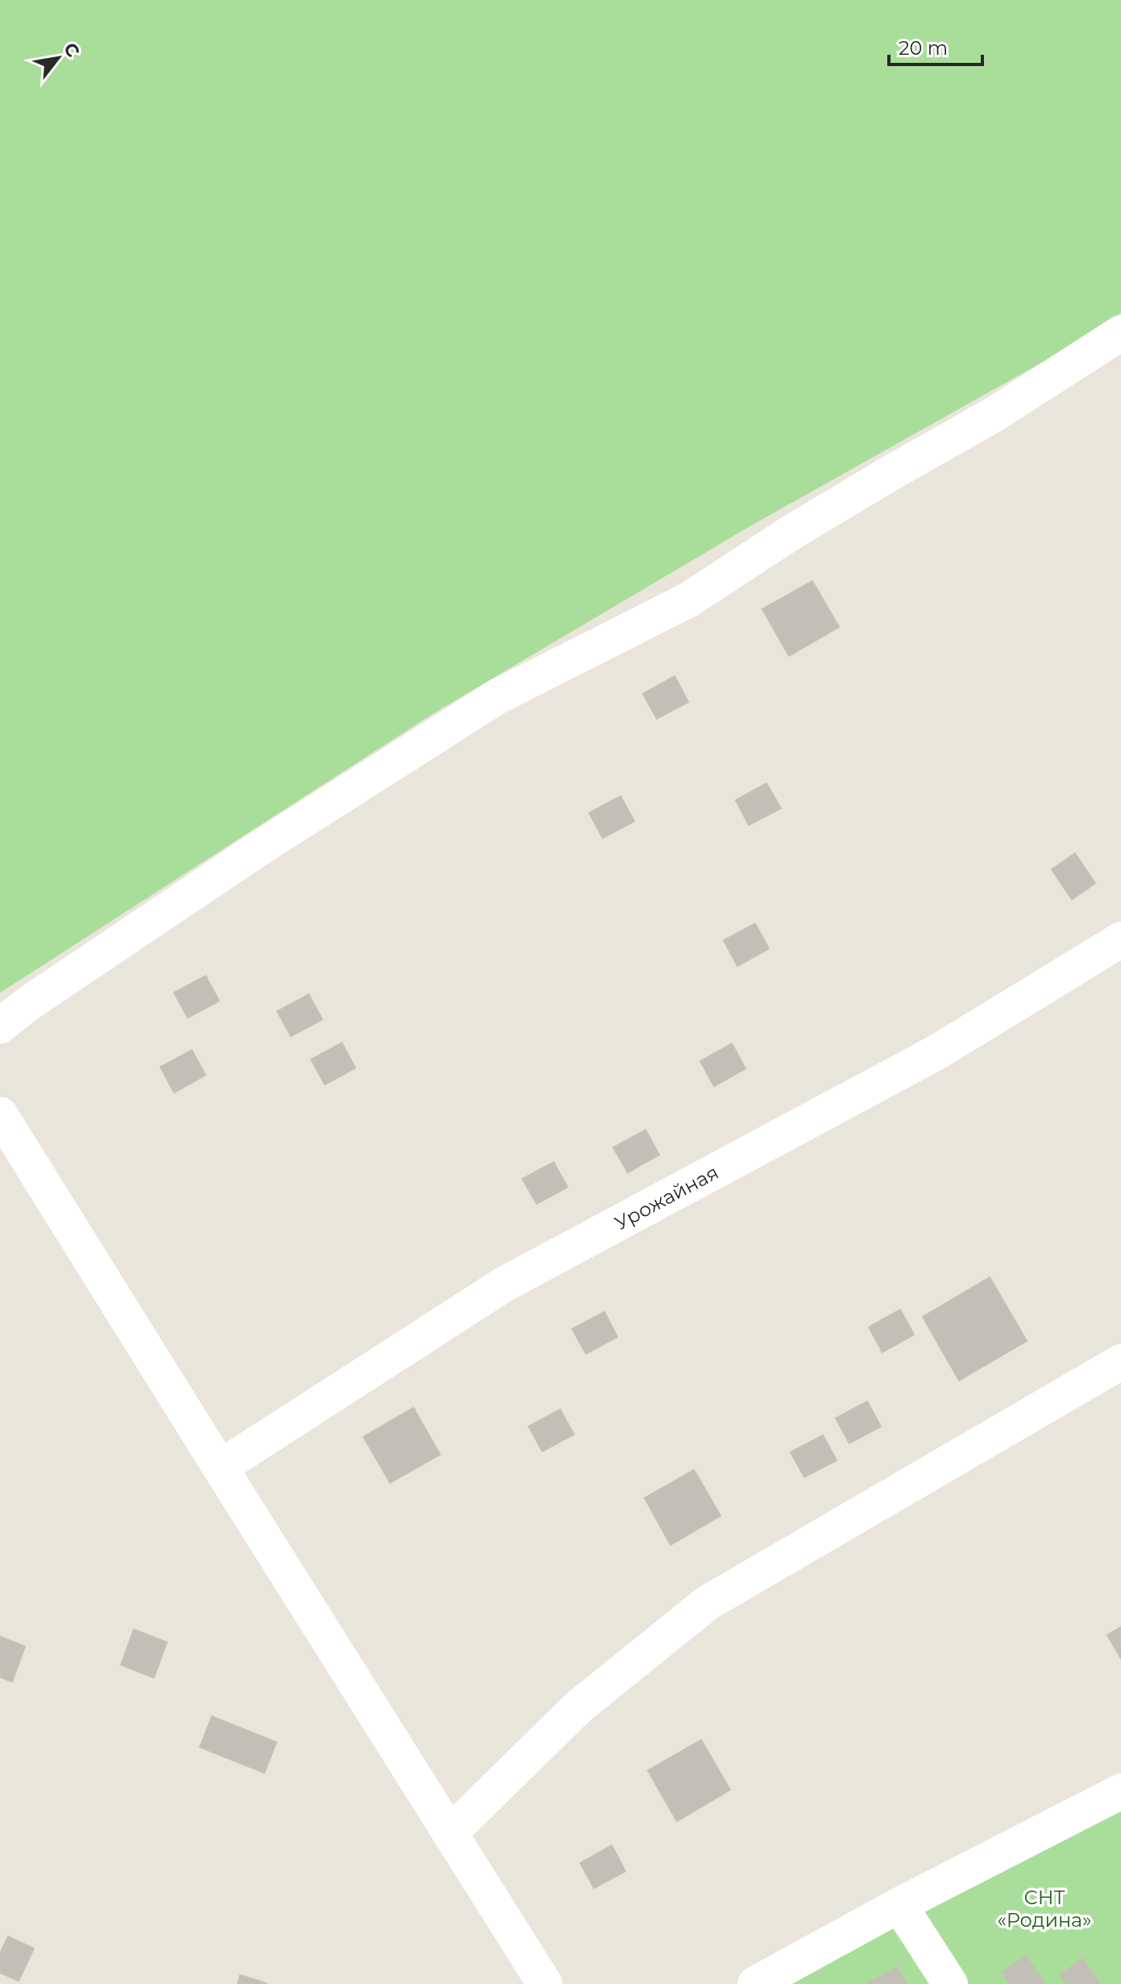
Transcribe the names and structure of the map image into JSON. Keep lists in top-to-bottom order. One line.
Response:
{"streets":{"street":["Урожайная"]},"parks":["СНТ «Родина»"],"scale_bar":"20 m","north":"top right"}
